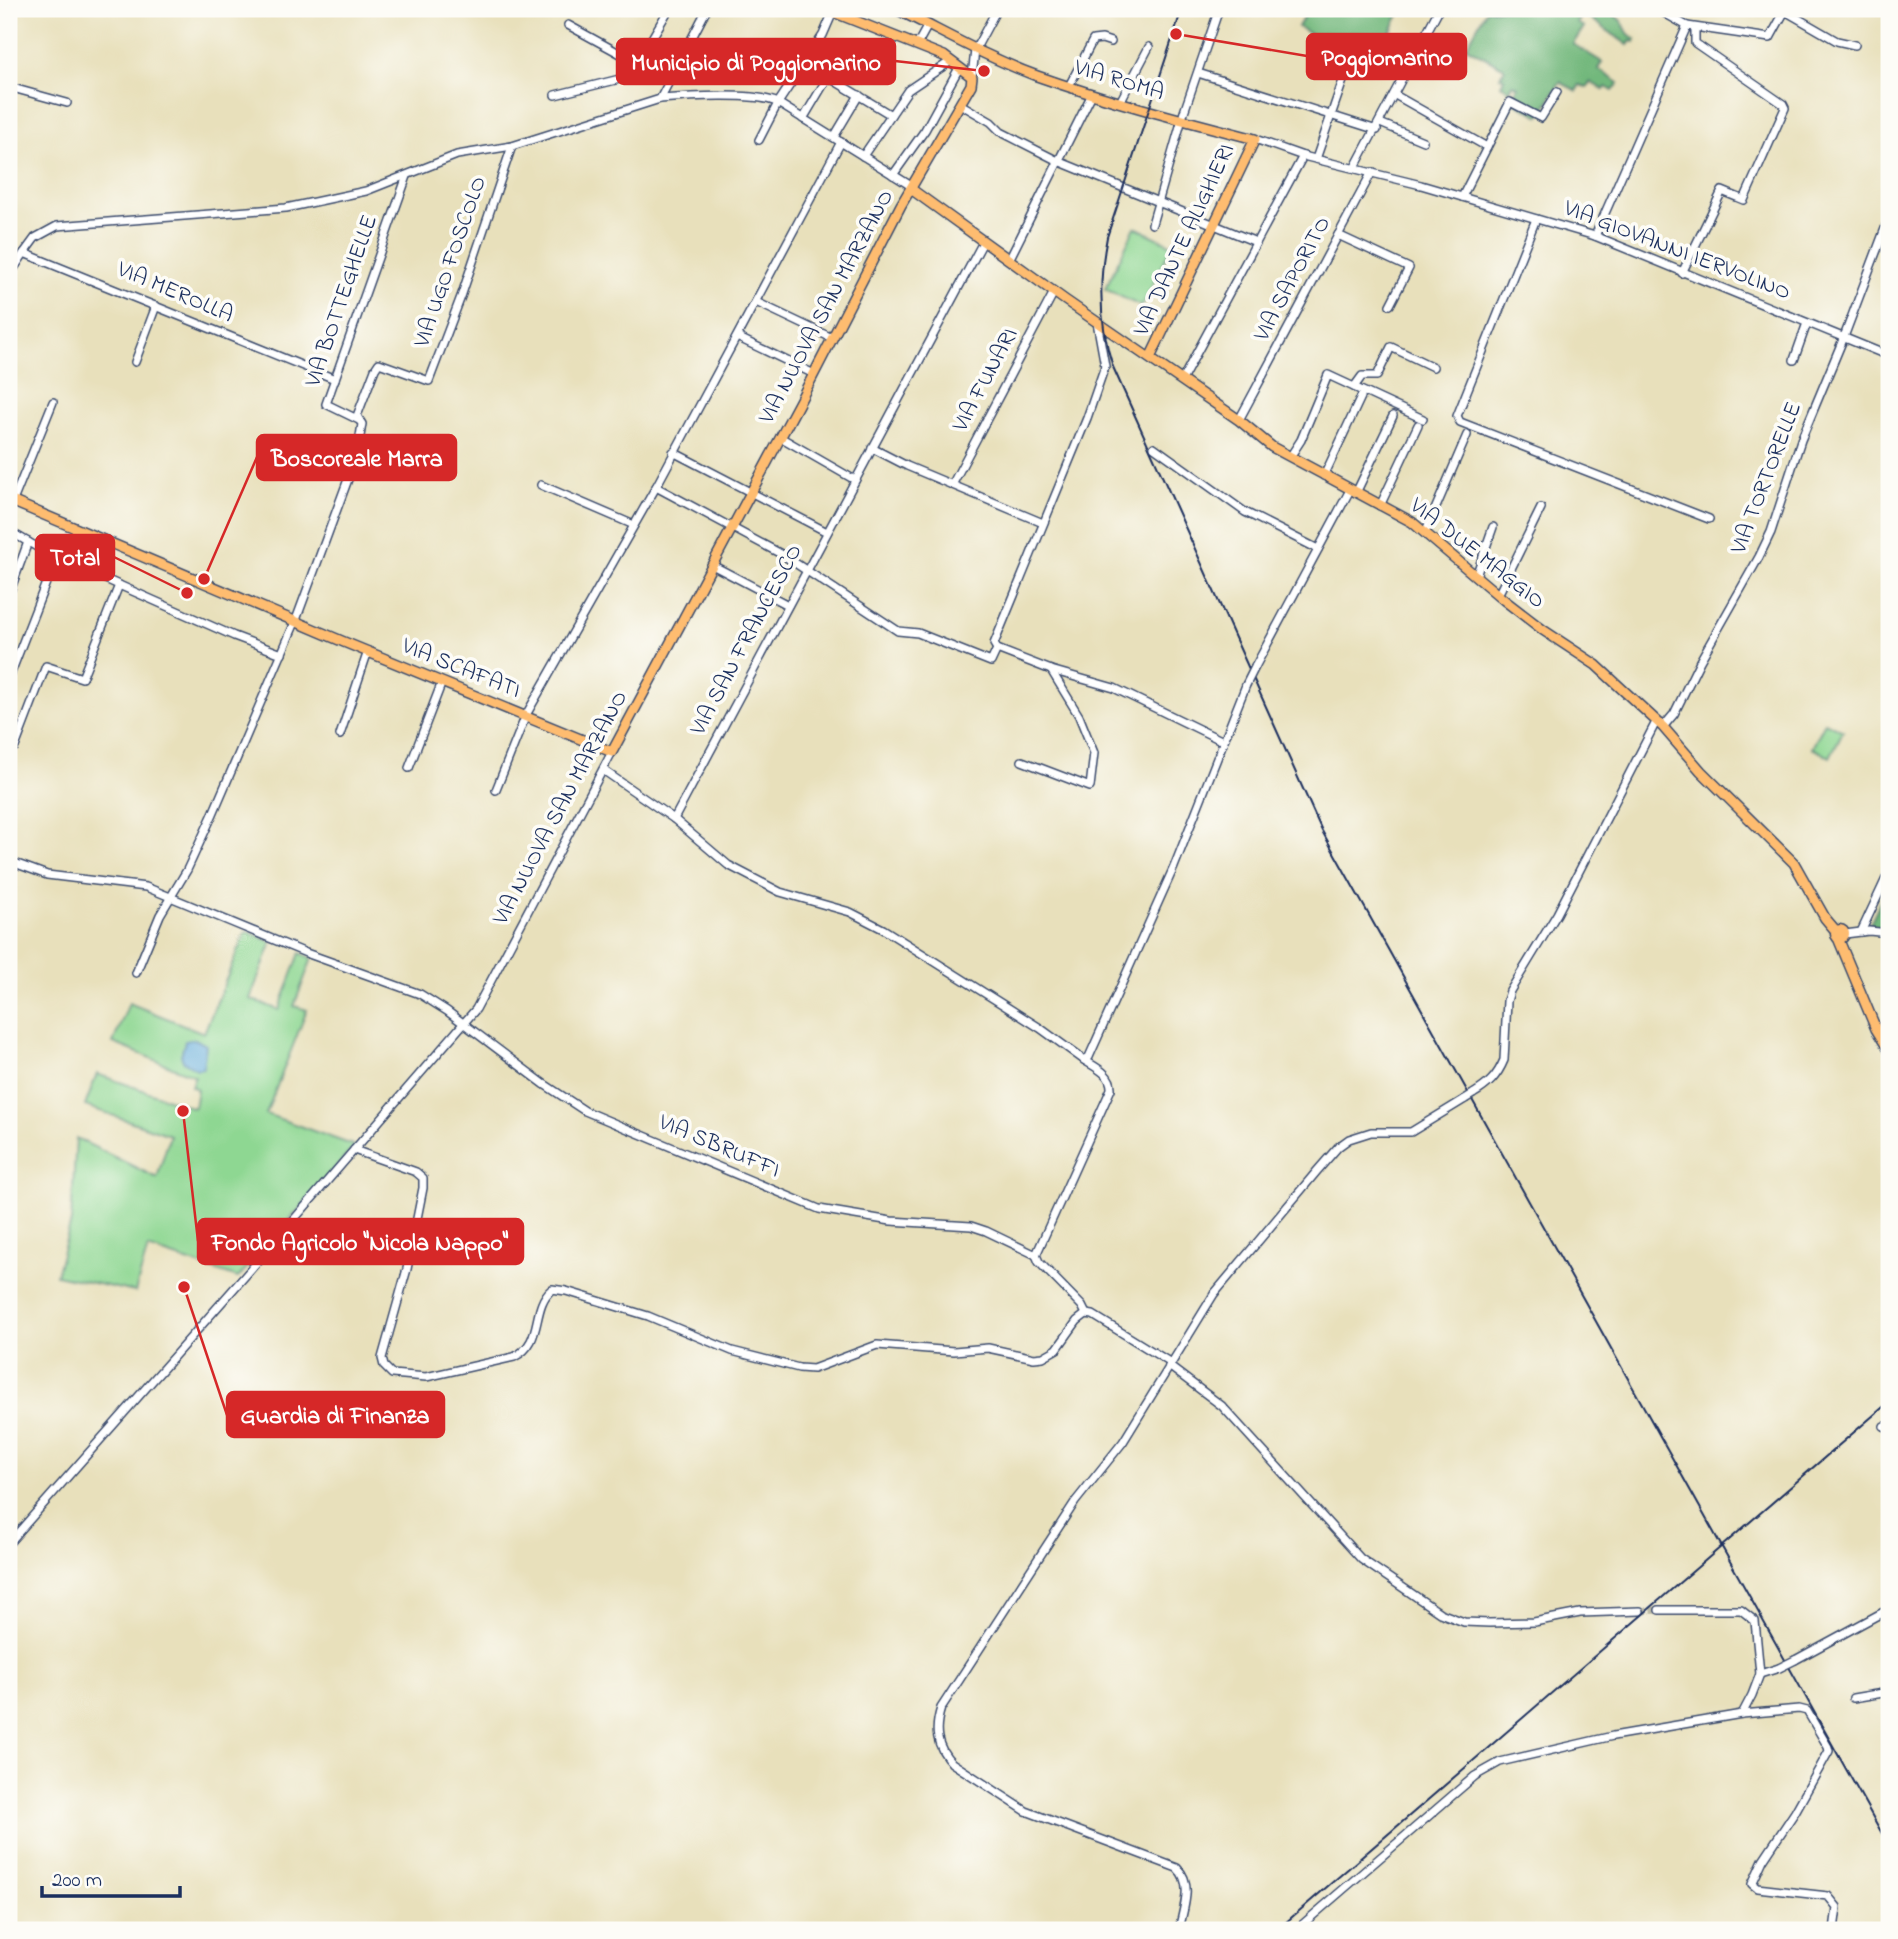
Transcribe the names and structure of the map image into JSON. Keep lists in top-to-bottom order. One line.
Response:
{"streets":{"main road":["VIA ROMA","VIA DANTE ALIGHIERI","VIA NUOVA SAN MARZANO","VIA DUE MAGGIO","VIA SCAFATI"],"street":["VIA GIOVANNI IERVOLINO","VIA UGO FOSCOLO","VIA SAPORITO","VIA MEROLLA","VIA BOTTEGHELLE","VIA FUNARI","VIA TORTORELLE","VIA SAN FRANCESCO","VIA SBRUFFI"]},"crossings":[["VIA ROMA","VIA DANTE ALIGHIERI"],["VIA DANTE ALIGHIERI","VIA DUE MAGGIO"],["VIA GIOVANNI IERVOLINO","VIA SAPORITO"],["VIA GIOVANNI IERVOLINO","VIA TORTORELLE"],["VIA UGO FOSCOLO","VIA BOTTEGHELLE"],["VIA UGO FOSCOLO","VIA SCAFATI"],["VIA UGO FOSCOLO","VIA SBRUFFI"],["VIA SAPORITO","VIA DUE MAGGIO"],["VIA MEROLLA","VIA BOTTEGHELLE"],["VIA NUOVA SAN MARZANO","VIA DUE MAGGIO"],["VIA NUOVA SAN MARZANO","VIA SCAFATI"],["VIA NUOVA SAN MARZANO","VIA SBRUFFI"],["VIA FUNARI","VIA DUE MAGGIO"],["VIA TORTORELLE","VIA DUE MAGGIO"]],"places":["Poggiomarino","Municipio di Poggiomarino","Boscoreale Marra","Total","Fondo Agricolo \"Nicola Nappo\"","Guardia di Finanza"],"scale_bar":"200 m"}
